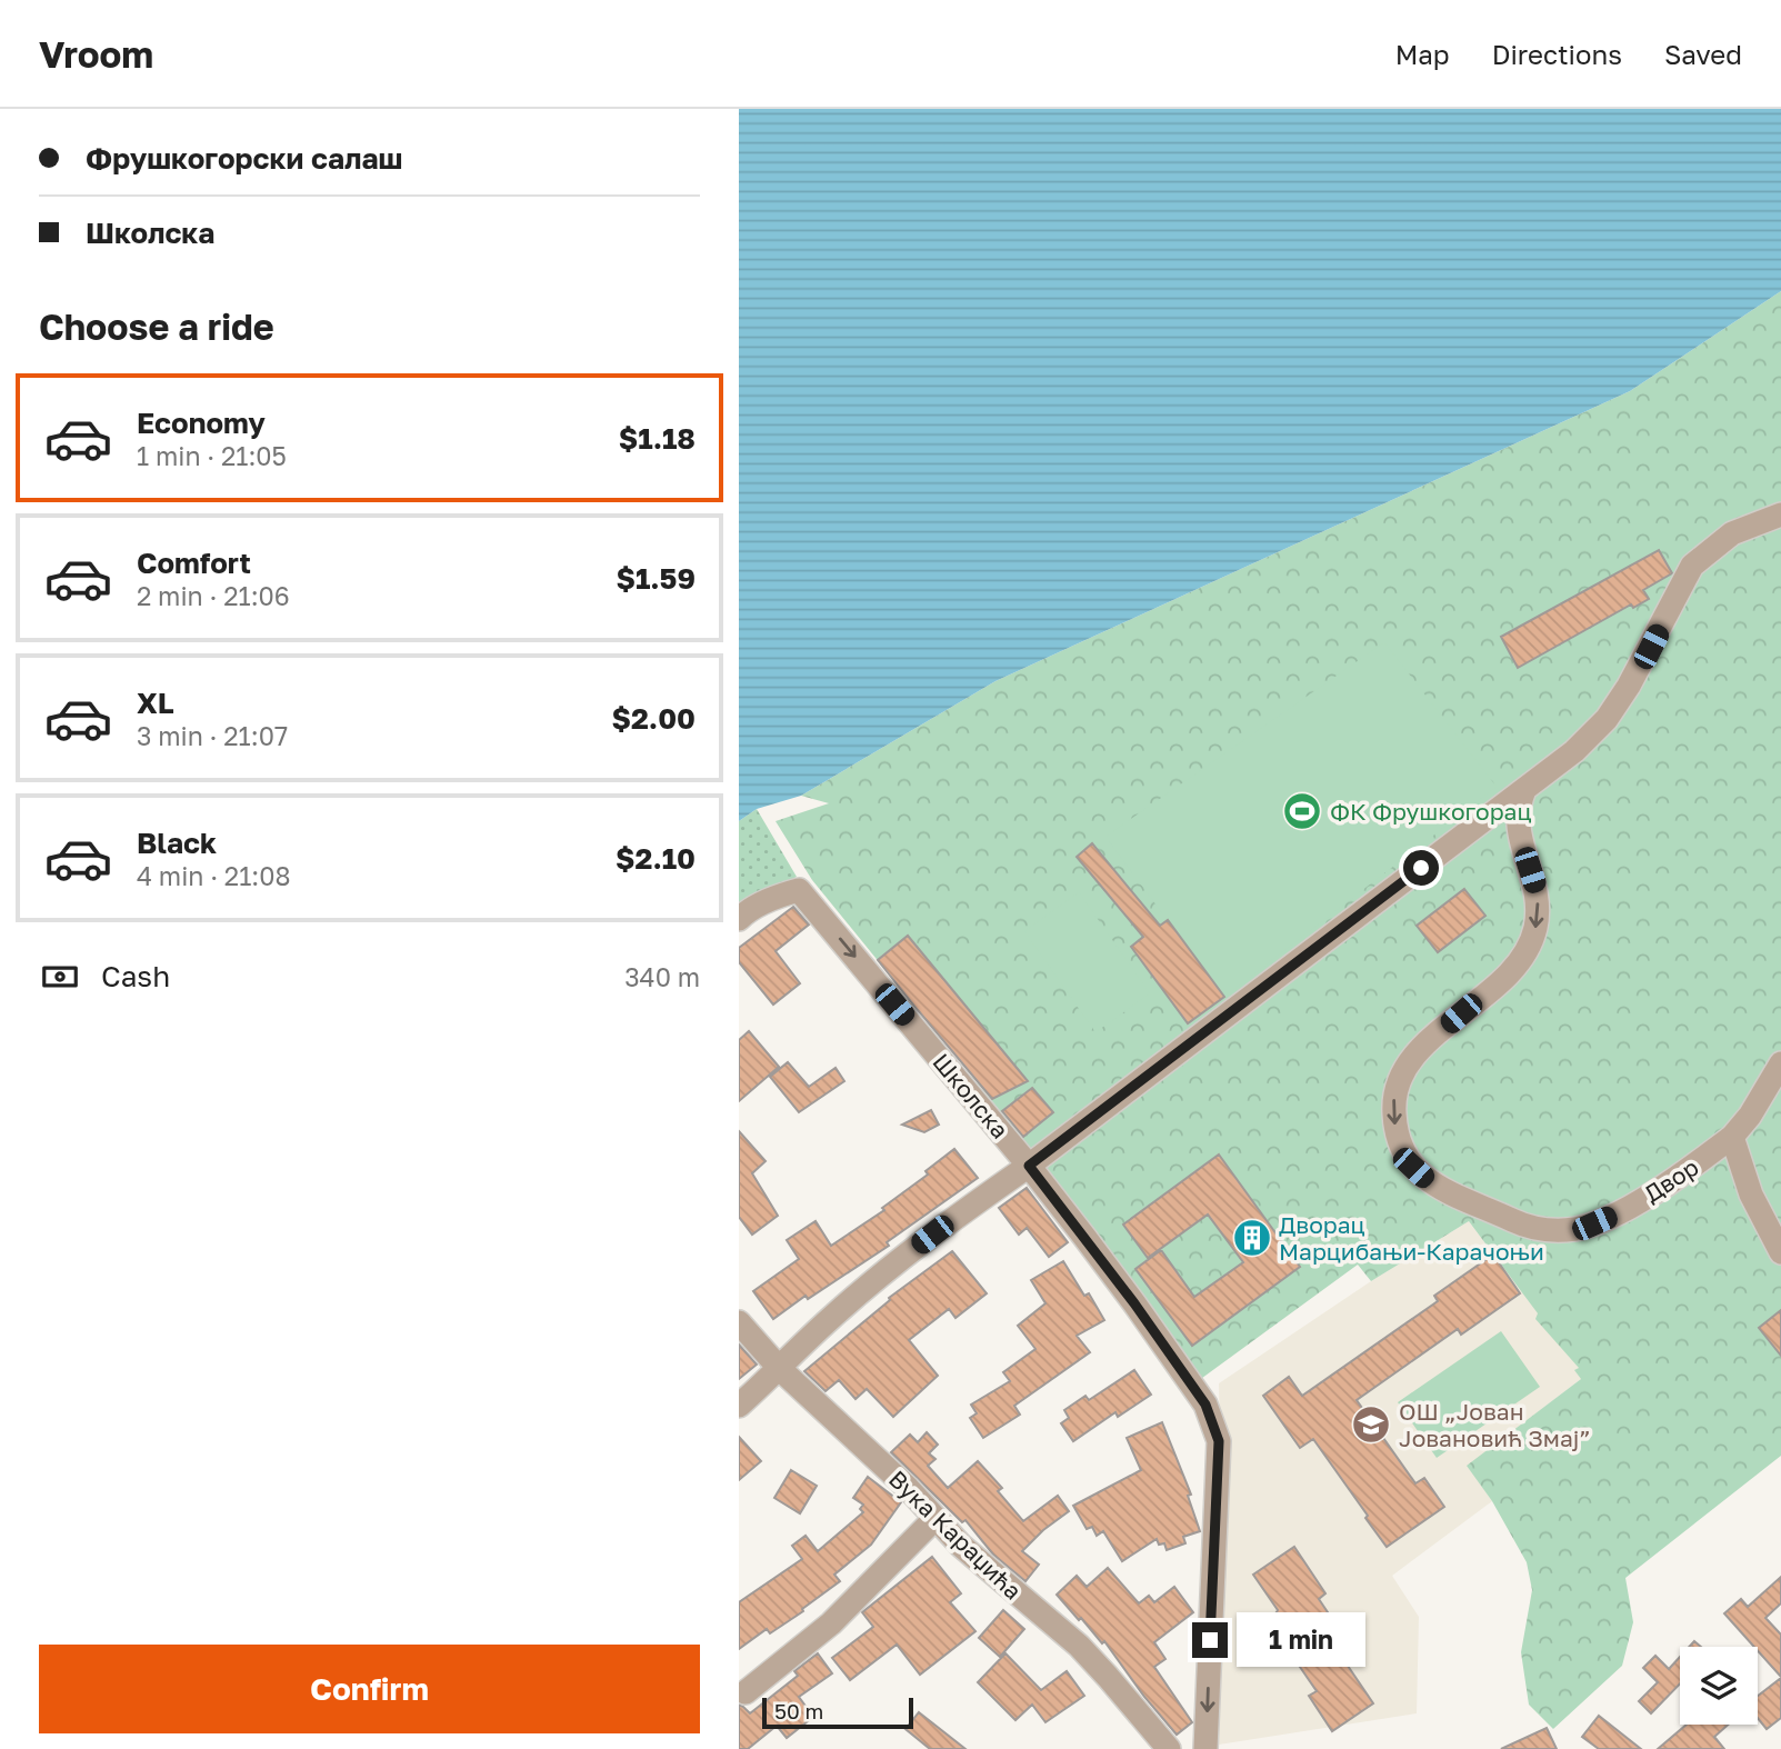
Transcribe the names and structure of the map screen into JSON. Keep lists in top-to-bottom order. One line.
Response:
{"streets":{"street":["Школска","Двор","Вука Караџића"]},"one_way":["Школска"],"places":{"sports":["ФК Фрушкогорац"],"building":["Дворац Марцибањи-Карачоњи"],"school or university":["ОШ „Јован Јовановић Змај”"]},"scale_bar":"50 m","page":{"header":"Vroom","nav":["Map","Directions","Saved"],"banner":["Фрушкогорски салаш","Школска"],"heading":"Choose a ride","list":[{"name":"Economy","note":"1 min · 21:05","value":"$1.18"},{"name":"Comfort","note":"2 min · 21:06","value":"$1.59"},{"name":"XL","note":"3 min · 21:07","value":"$2.00"},{"name":"Black","note":"4 min · 21:08","value":"$2.10"}],"pay":["Cash","340 m"],"bubble":"1 min","buttons":"Confirm","scale":"50 m"}}
